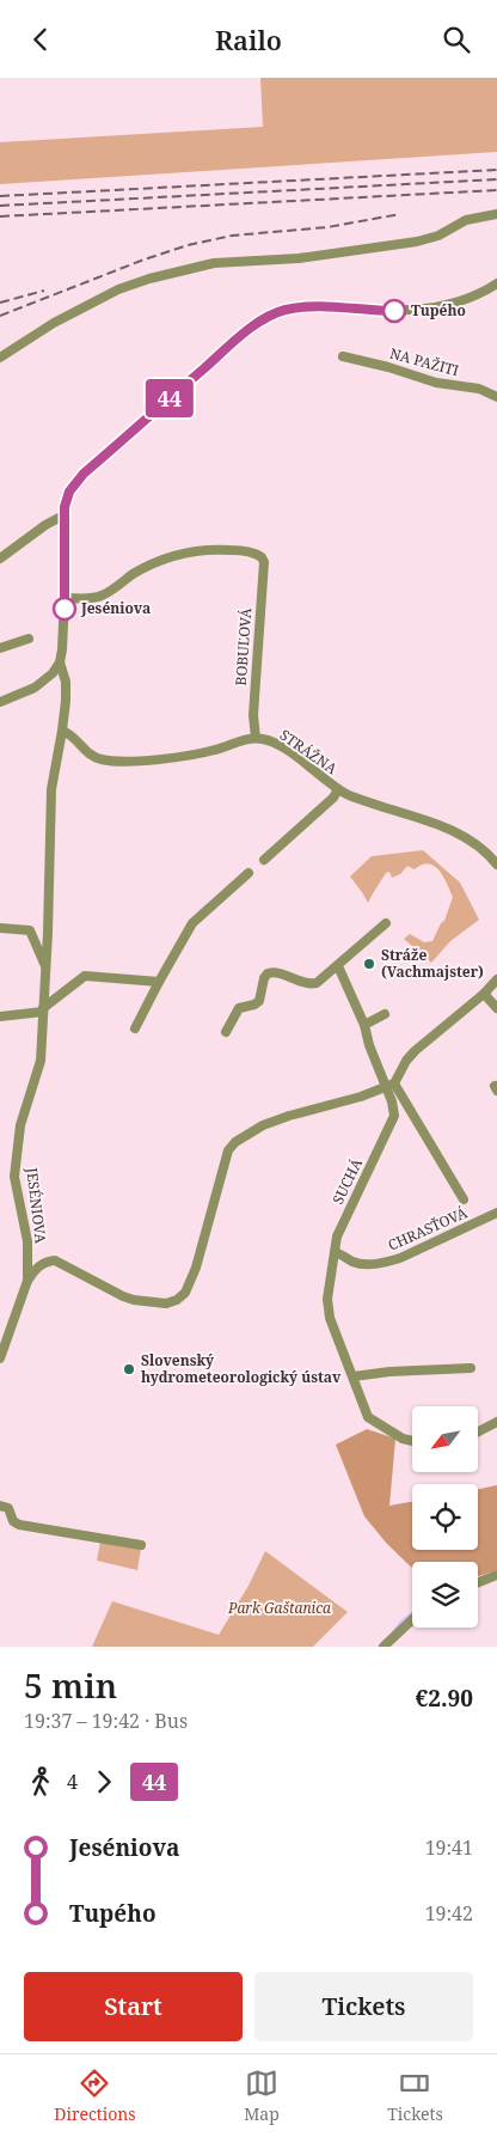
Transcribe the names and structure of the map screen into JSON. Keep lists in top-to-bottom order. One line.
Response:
{"streets":{"street":["NA PAŽITI","BOBUĽOVÁ","STRÁŽNA","SUCHÁ","JESÉNIOVA","CHRASŤOVÁ"]},"crossings":[["BOBUĽOVÁ","STRÁŽNA"],["BOBUĽOVÁ","JESÉNIOVA"],["STRÁŽNA","JESÉNIOVA"],["SUCHÁ","CHRASŤOVÁ"]],"parks":["Park Gaštanica"],"places":["Tupého","Jeséniova","Stráže (Vachmajster)","Slovenský hydrometeorologický ústav"],"lines":["bus line 44"],"north":"bottom left","page":{"header":"Railo","on_map":"44","heading":["5 min","19:37 – 19:42 · Bus","€2.90"],"legs":["4","44"],"list":[{"name":"Jeséniova","value":"19:41"},{"name":"Tupého","value":"19:42"}],"buttons":["Start","Tickets"],"tabs":["Directions","Map","Tickets"]}}
